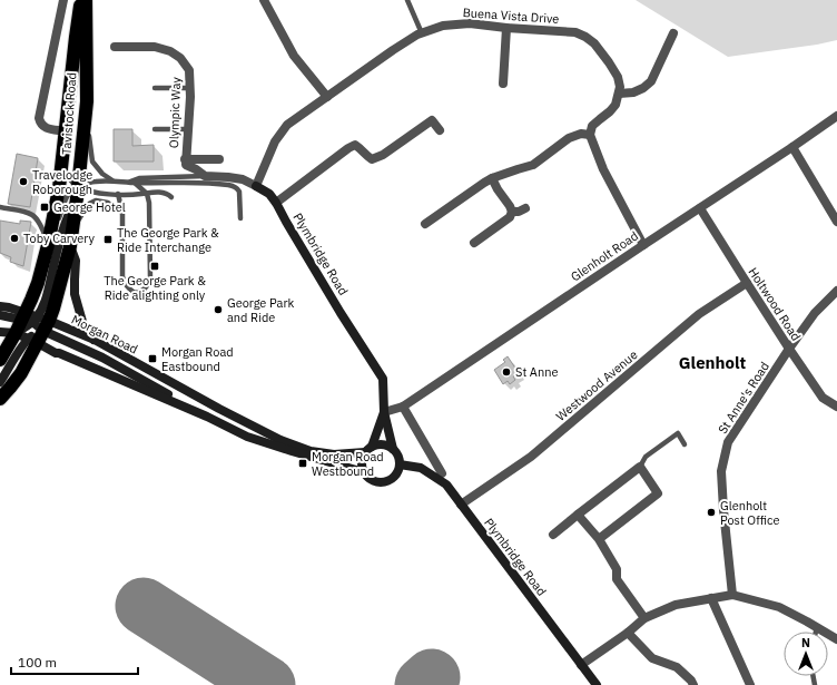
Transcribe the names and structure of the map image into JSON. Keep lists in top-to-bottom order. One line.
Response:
{"streets":{"highway":["Tavistock Road"],"main road":["Plymbridge Road","Morgan Road"],"street":["Buena Vista Drive","Olympic Way","Glenholt Road","Holtwood Road","Westwood Avenue","St Anne's Road"]},"crossings":[["Buena Vista Drive","Olympic Way"],["Buena Vista Drive","Plymbridge Road"],["Olympic Way","Plymbridge Road"],["Tavistock Road","Morgan Road"],["Plymbridge Road","Glenholt Road"],["Plymbridge Road","Morgan Road"],["Plymbridge Road","Westwood Avenue"],["Glenholt Road","Holtwood Road"],["Holtwood Road","Westwood Avenue"],["Holtwood Road","St Anne's Road"]],"districts":["Glenholt"],"places":{"other":["Travelodge Roborough","Toby Carvery","George Park and Ride","St Anne","Glenholt Post Office"],"transit":["George Hotel","The George Park & Ride Interchange","The George Park & Ride alighting only","Morgan Road Eastbound","Morgan Road Westbound"]},"scale_bar":"100 m","north":"top"}
